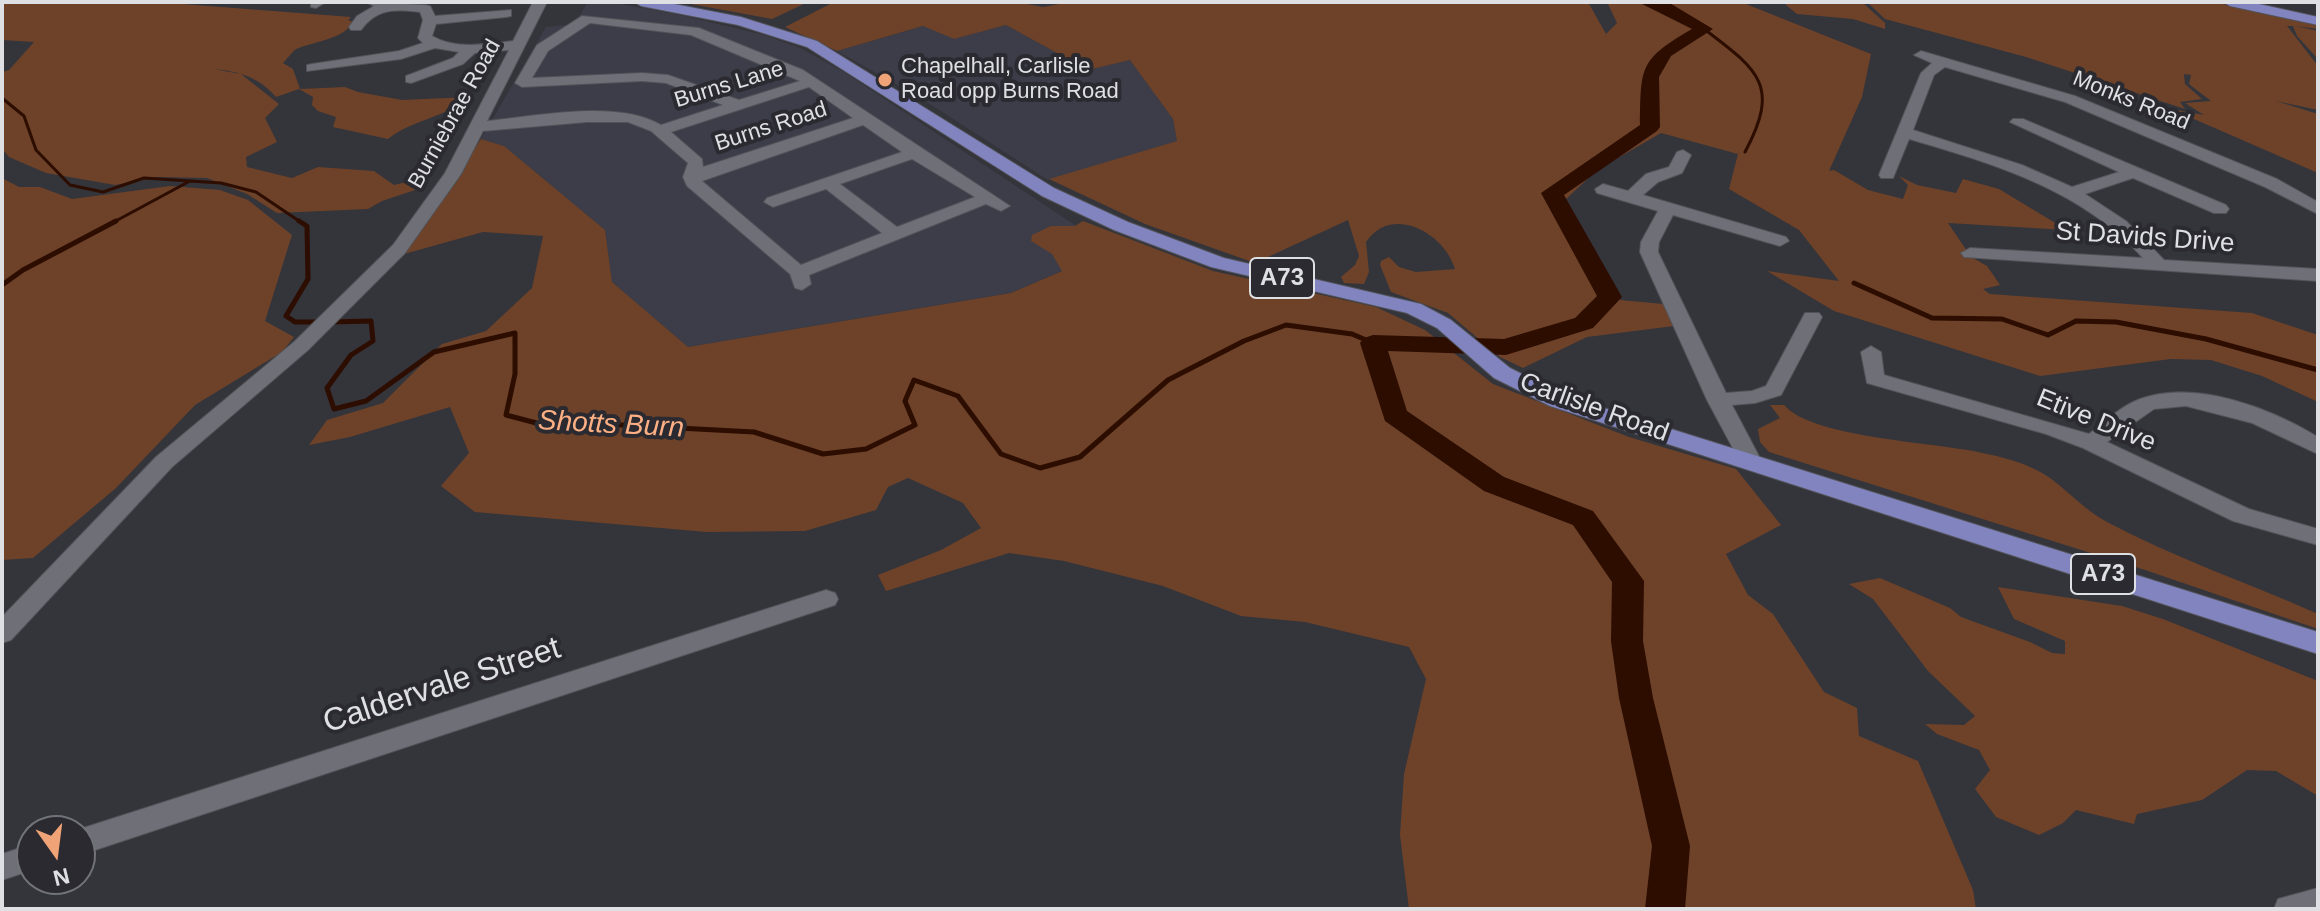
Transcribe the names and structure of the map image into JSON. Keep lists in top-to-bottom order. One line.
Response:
{"streets":{"main road":["A73","Carlisle Road"],"street":["Burns Lane","Monks Road","Burniebrae Road","Burns Road","St Davids Drive","Etive Drive","Caldervale Street"]},"water":["Shotts Burn"],"places":["Chapelhall, Carlisle Road opp Burns Road"],"north":"bottom"}
